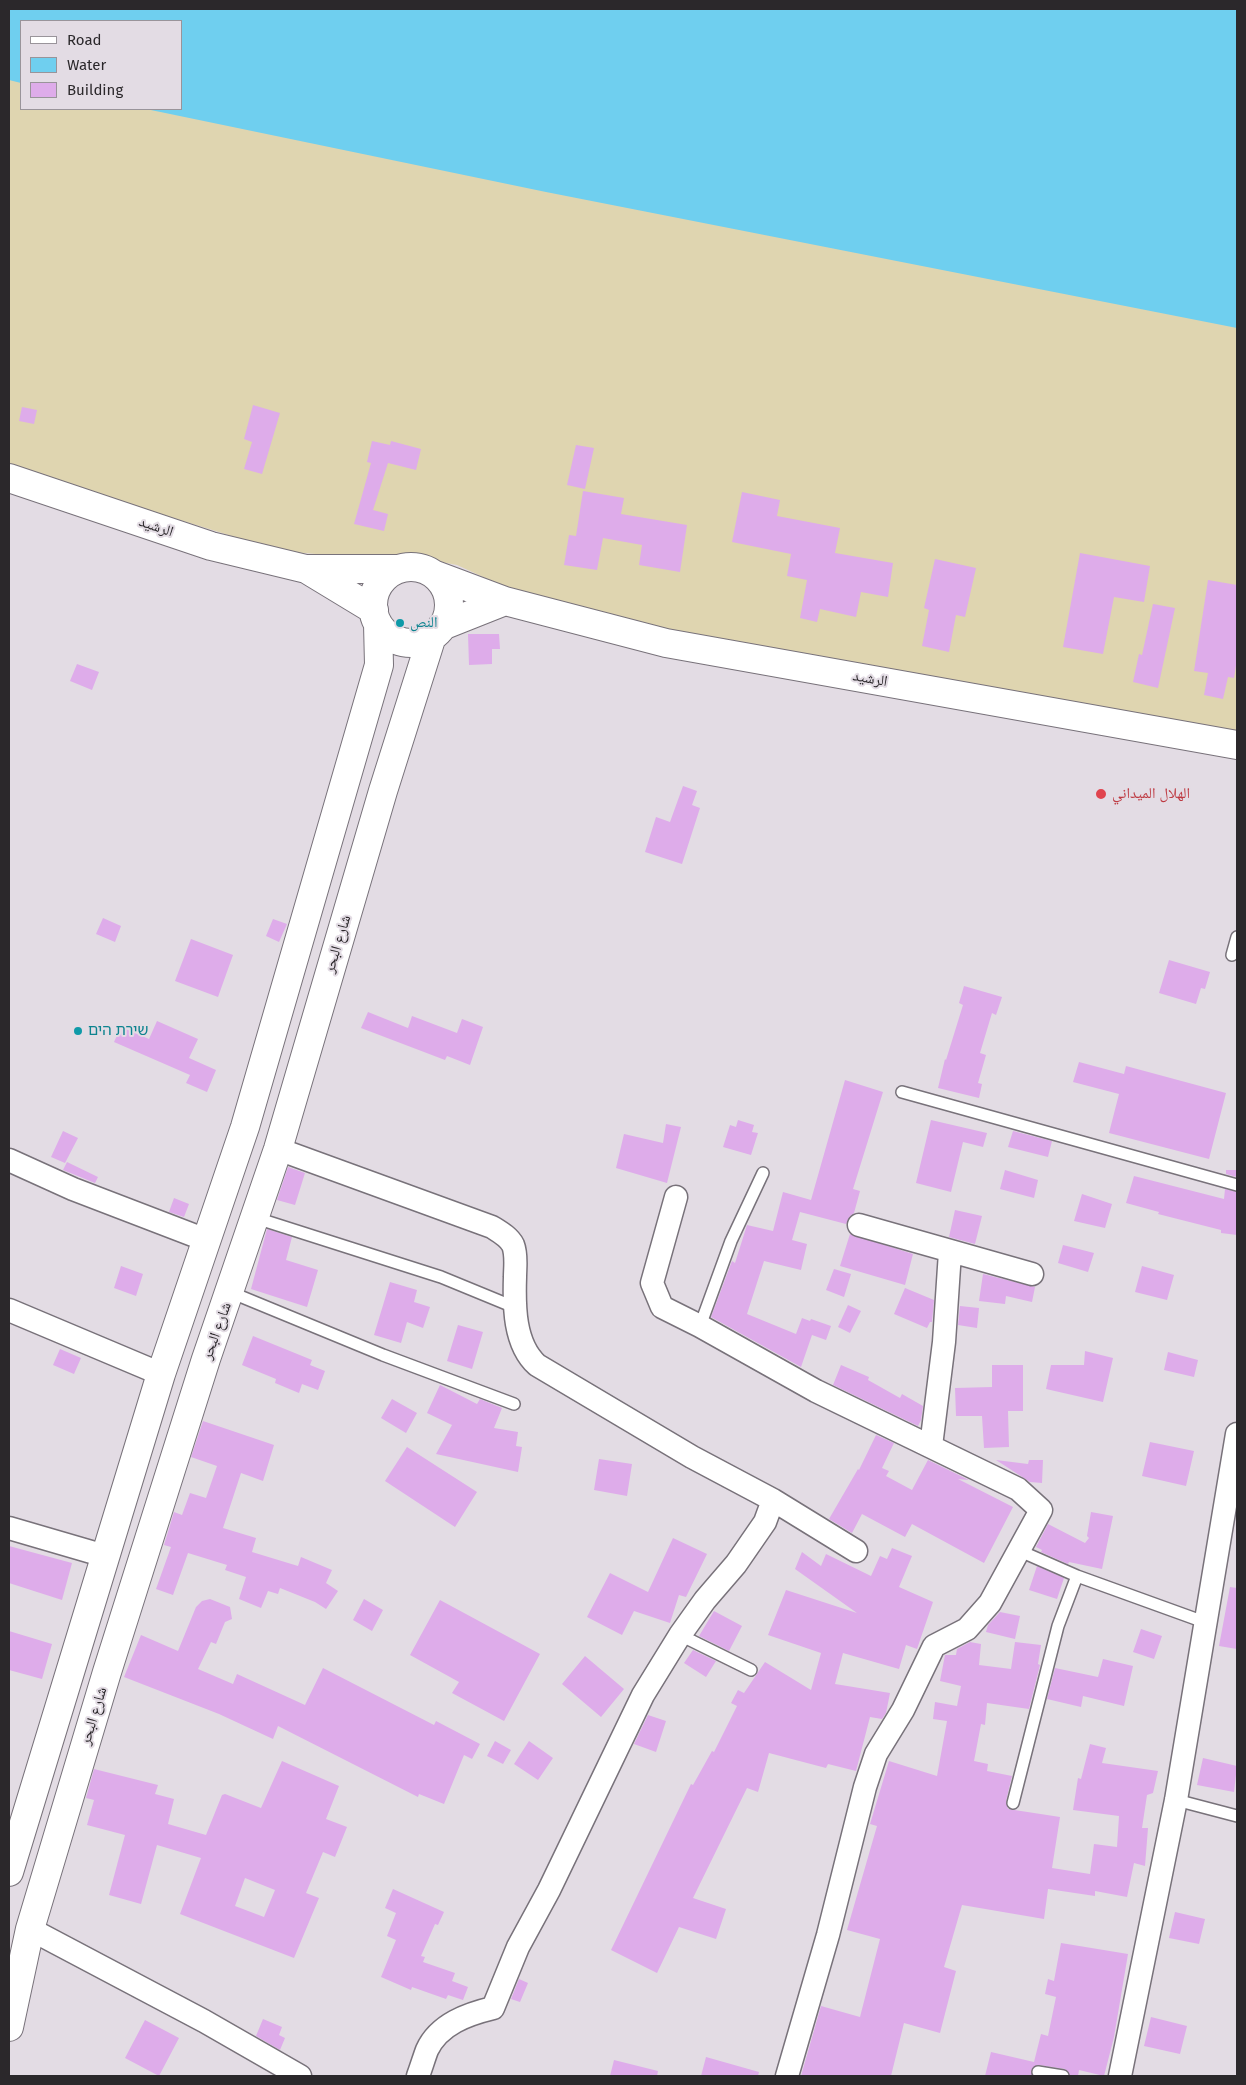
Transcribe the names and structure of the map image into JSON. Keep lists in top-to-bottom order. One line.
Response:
{"streets":{"main road":["الرشيد","شارع البحر"]},"crossings":[["الرشيد","شارع البحر"]],"places":["النص","الهلال الميداني","שירת הים"],"legend":["Road","Water","Building"]}
